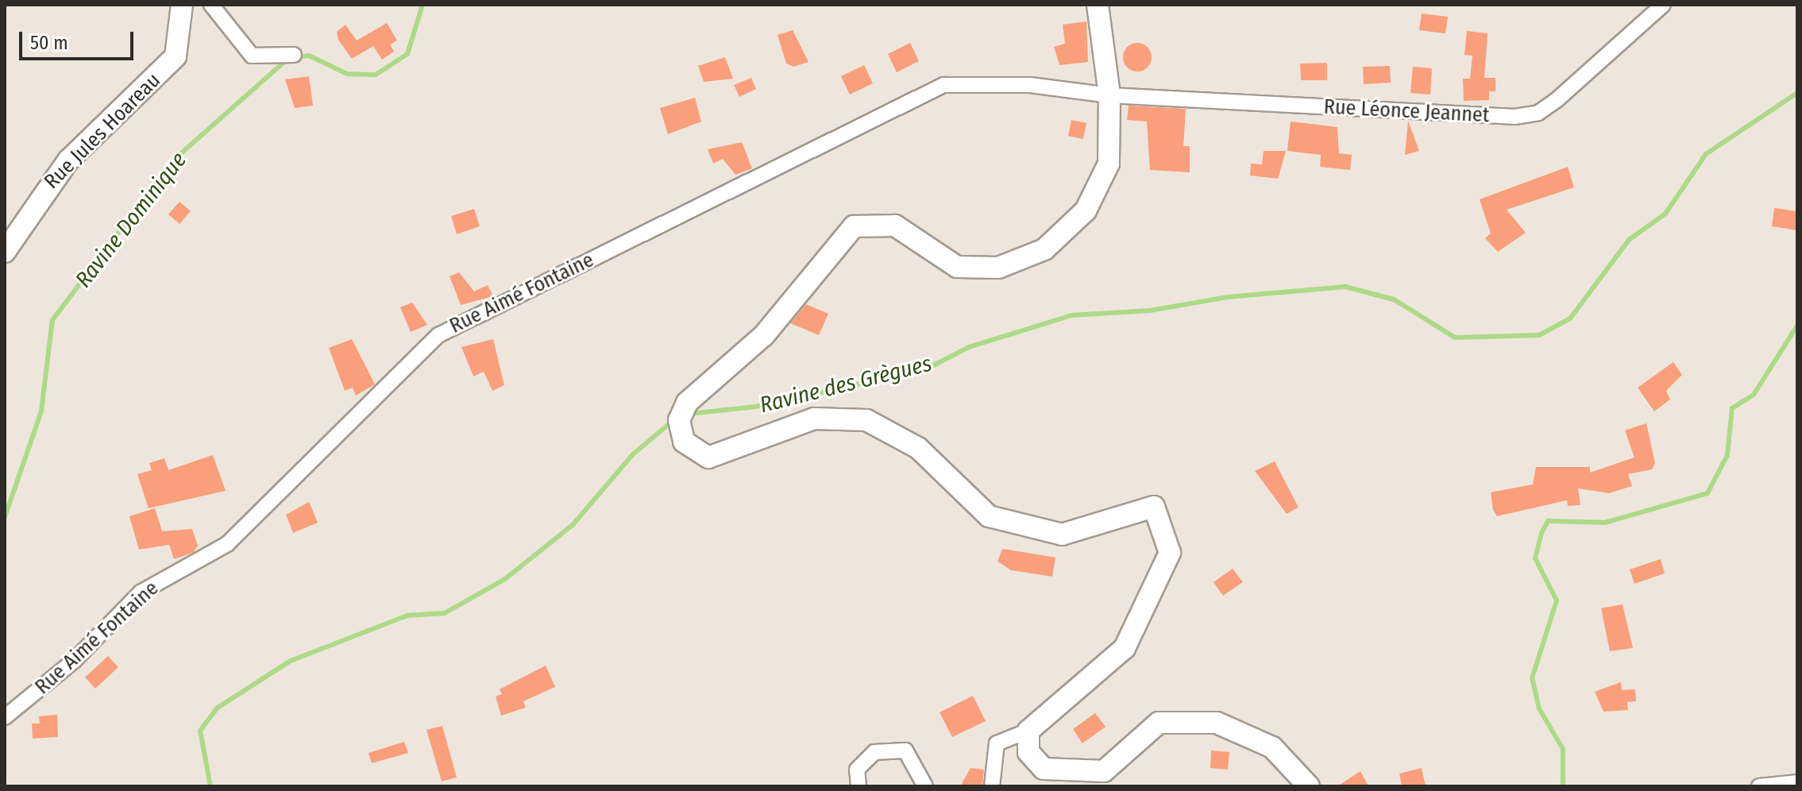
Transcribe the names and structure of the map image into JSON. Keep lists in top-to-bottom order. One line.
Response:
{"streets":{"main road":["Rue Jules Hoareau"],"street":["Rue Léonce Jeannet","Rue Aimé Fontaine"]},"crossings":[["Rue Léonce Jeannet","Rue Aimé Fontaine"]],"water":["Ravine Dominique","Ravine des Grègues"],"scale_bar":"50 m"}
